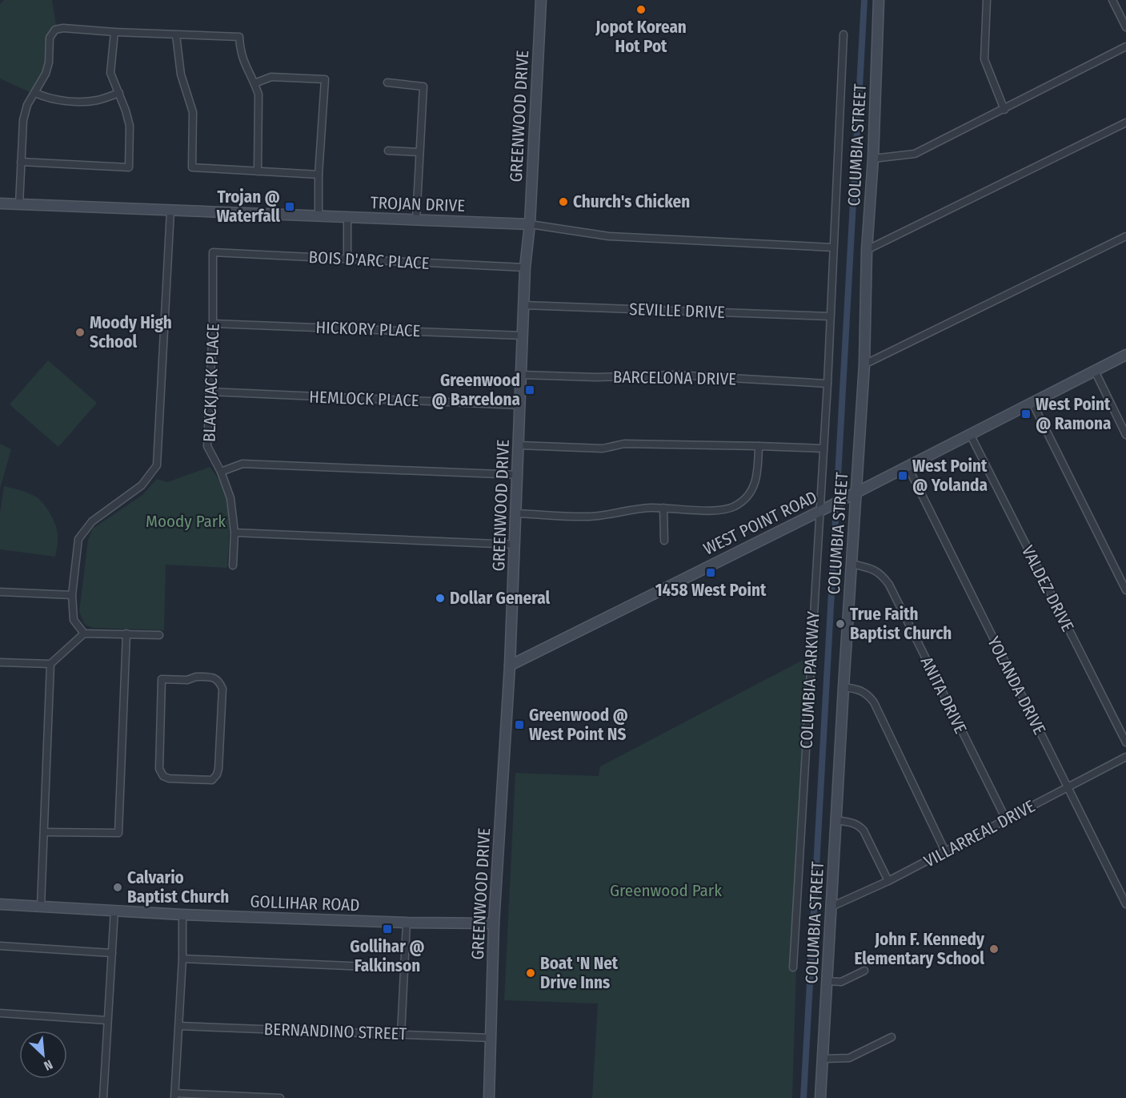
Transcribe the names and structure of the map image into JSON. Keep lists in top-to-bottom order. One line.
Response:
{"streets":{"street":["GREENWOOD DRIVE","COLUMBIA STREET","TROJAN DRIVE","BOIS D'ARC PLACE","SEVILLE DRIVE","HICKORY PLACE","BARCELONA DRIVE","BLACKJACK PLACE","HEMLOCK PLACE","WEST POINT ROAD","VALDEZ DRIVE","COLUMBIA PARKWAY","YOLANDA DRIVE","ANITA DRIVE","VILLARREAL DRIVE","GOLLIHAR ROAD","BERNANDINO STREET"]},"crossings":[["GREENWOOD DRIVE","TROJAN DRIVE"],["GREENWOOD DRIVE","BOIS D'ARC PLACE"],["GREENWOOD DRIVE","SEVILLE DRIVE"],["GREENWOOD DRIVE","HICKORY PLACE"],["GREENWOOD DRIVE","BARCELONA DRIVE"],["GREENWOOD DRIVE","HEMLOCK PLACE"],["GREENWOOD DRIVE","WEST POINT ROAD"],["GREENWOOD DRIVE","GOLLIHAR ROAD"],["GREENWOOD DRIVE","BERNANDINO STREET"],["COLUMBIA STREET","WEST POINT ROAD"],["COLUMBIA STREET","ANITA DRIVE"],["COLUMBIA STREET","VILLARREAL DRIVE"],["TROJAN DRIVE","COLUMBIA PARKWAY"],["BOIS D'ARC PLACE","BLACKJACK PLACE"],["SEVILLE DRIVE","COLUMBIA PARKWAY"],["HICKORY PLACE","BLACKJACK PLACE"],["BARCELONA DRIVE","COLUMBIA PARKWAY"],["BLACKJACK PLACE","HEMLOCK PLACE"],["WEST POINT ROAD","VALDEZ DRIVE"],["WEST POINT ROAD","COLUMBIA PARKWAY"],["WEST POINT ROAD","YOLANDA DRIVE"],["YOLANDA DRIVE","VILLARREAL DRIVE"],["ANITA DRIVE","VILLARREAL DRIVE"]],"parks":["Moody Park","Greenwood Park"],"places":{"other":["Jopot Korean Hot Pot","Church's Chicken","Moody High School","Dollar General","True Faith Baptist Church","Calvario Baptist Church","John F. Kennedy Elementary School","Boat 'N Net Drive Inns"],"transit":["Trojan @ Waterfall","Greenwood @ Barcelona","West Point @ Ramona","West Point @ Yolanda","1458 West Point","Greenwood @ West Point NS","Gollihar @ Falkinson"]},"north":"bottom right"}
